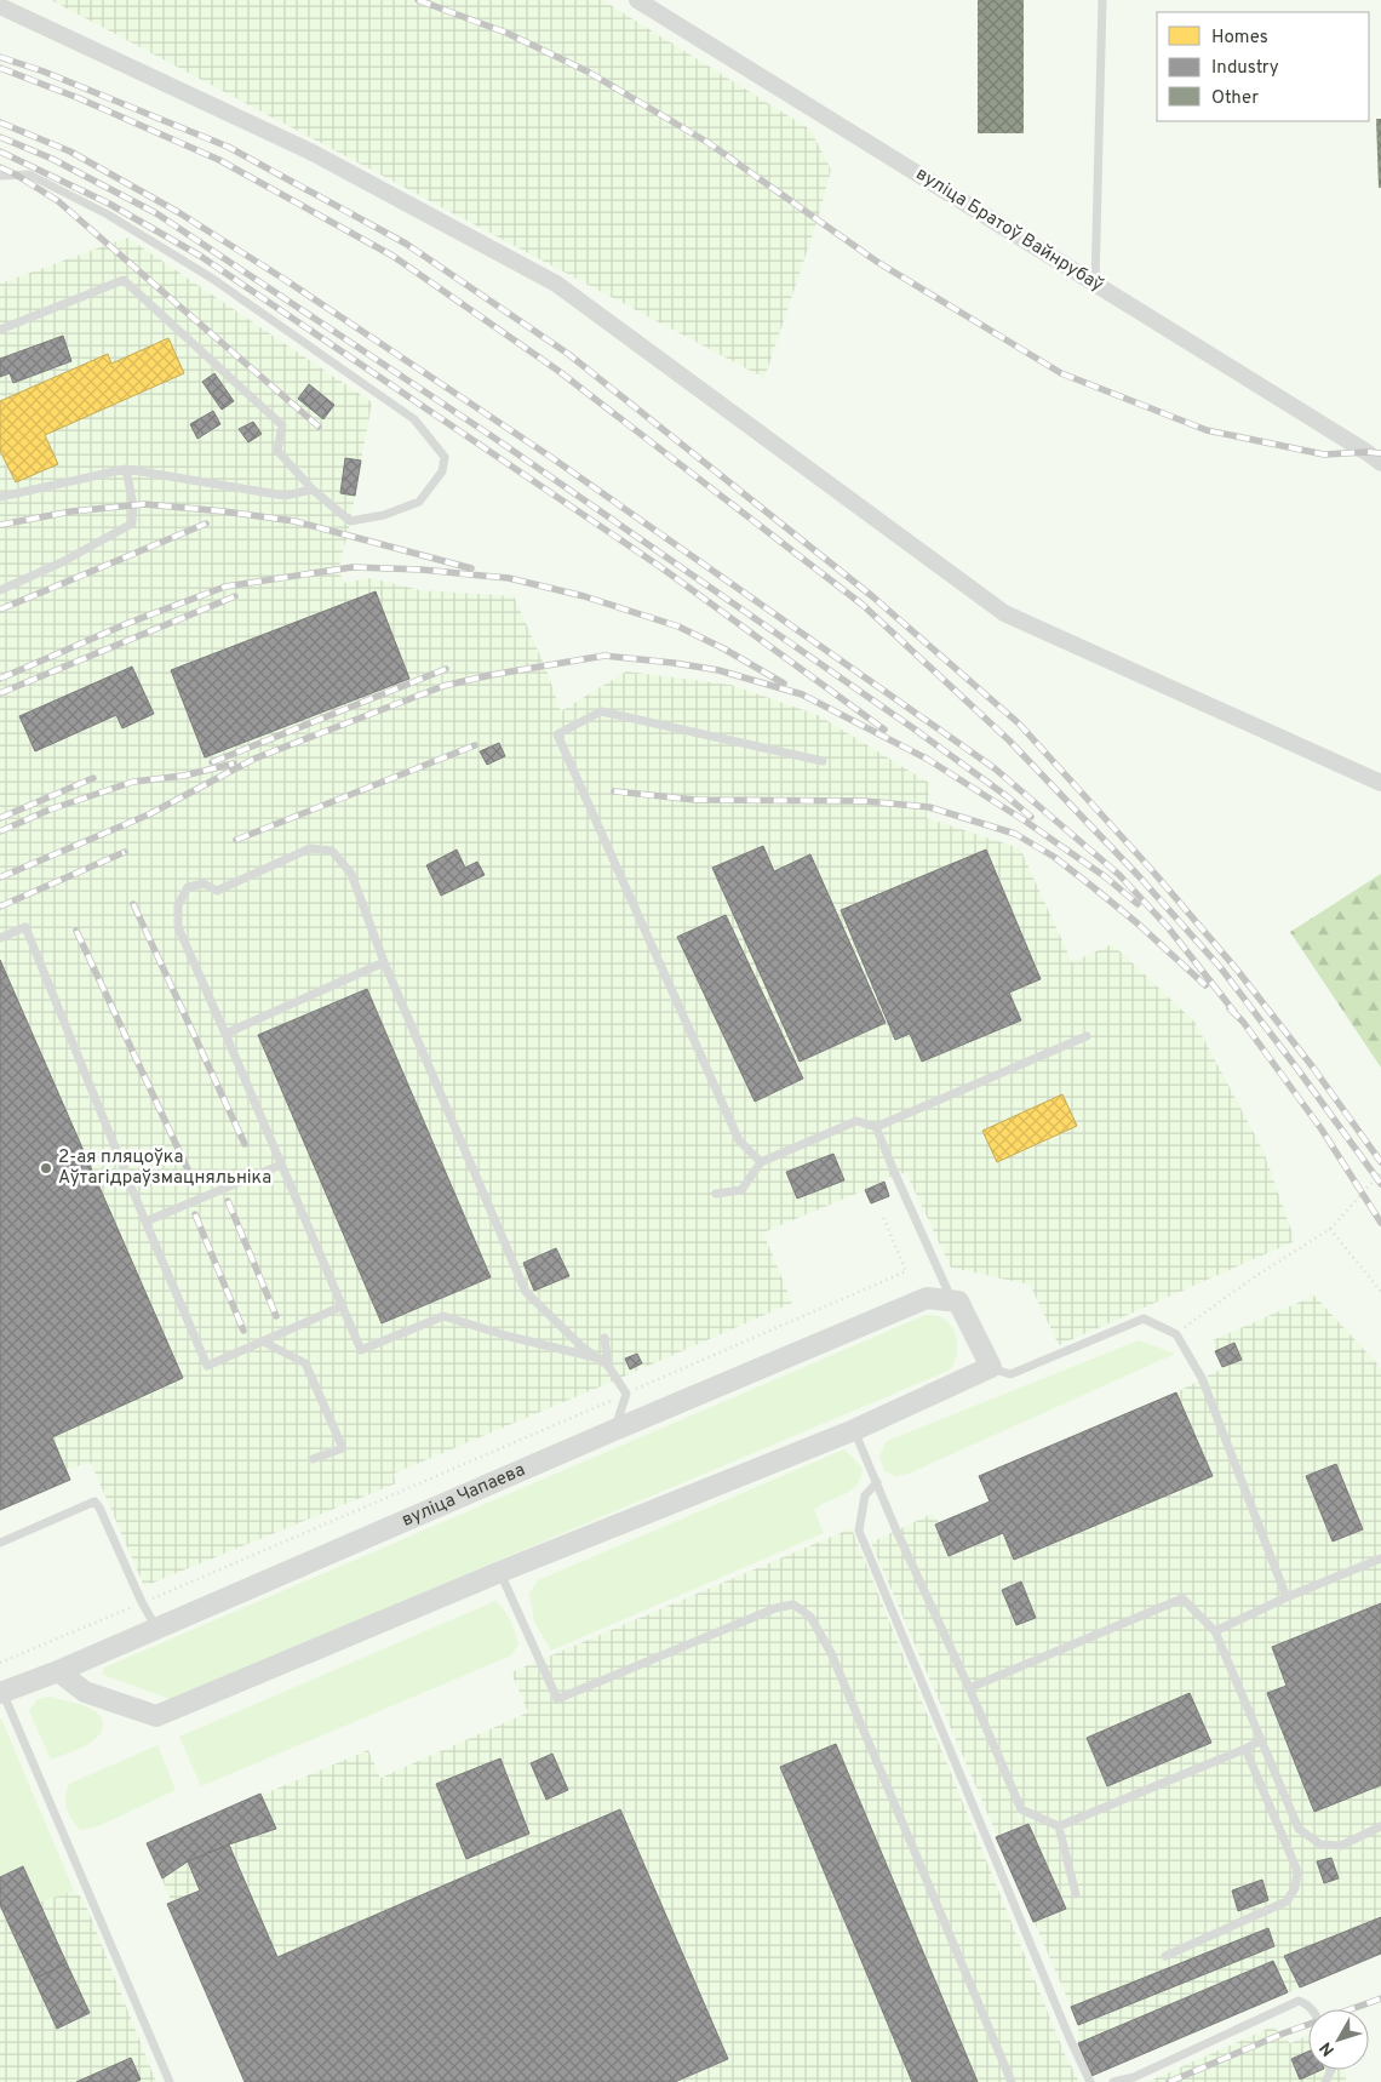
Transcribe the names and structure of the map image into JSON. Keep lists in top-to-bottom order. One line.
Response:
{"streets":{"street":["вуліца Братоў Вайнрубаў","вуліца Чапаева"]},"places":["2-ая пляцоўка Аўтагідраўзмацняльніка"],"legend":["Homes","Industry","Other"],"north":"bottom left"}
